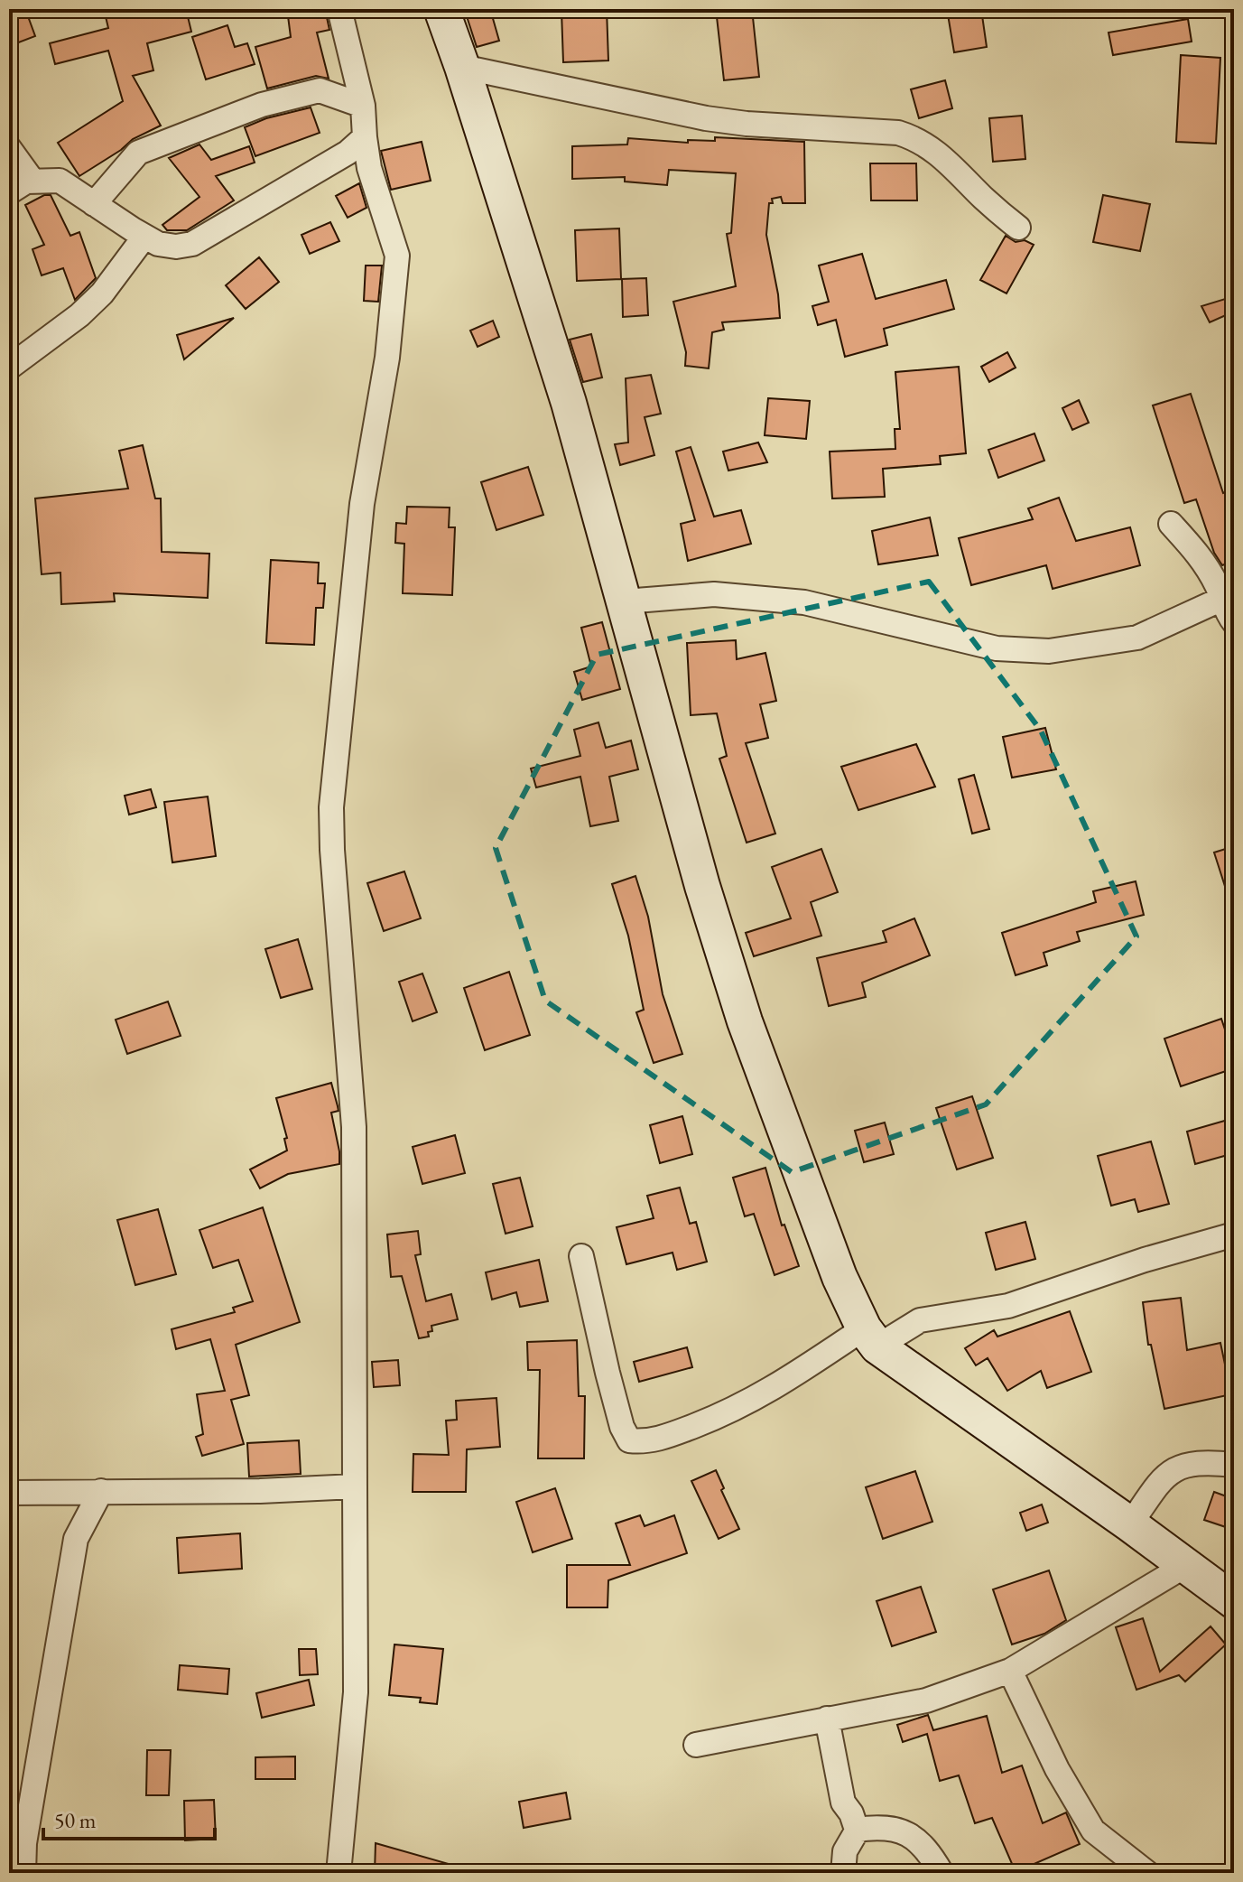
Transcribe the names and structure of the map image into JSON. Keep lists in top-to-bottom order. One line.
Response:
{"scale_bar":"50 m"}
